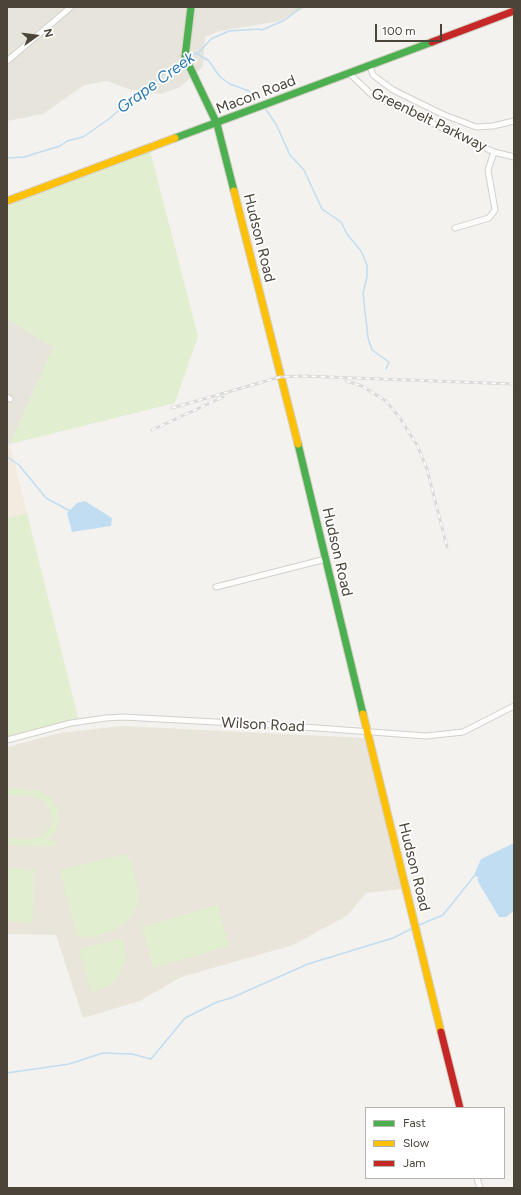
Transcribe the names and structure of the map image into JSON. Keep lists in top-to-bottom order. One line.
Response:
{"streets":{"street":["Macon Road","Greenbelt Parkway","Hudson Road","Wilson Road"]},"crossings":[["Macon Road","Greenbelt Parkway"],["Macon Road","Hudson Road"],["Hudson Road","Wilson Road"]],"water":["Grape Creek"],"legend":["Fast","Slow","Jam"],"scale_bar":"100 m","north":"right"}
